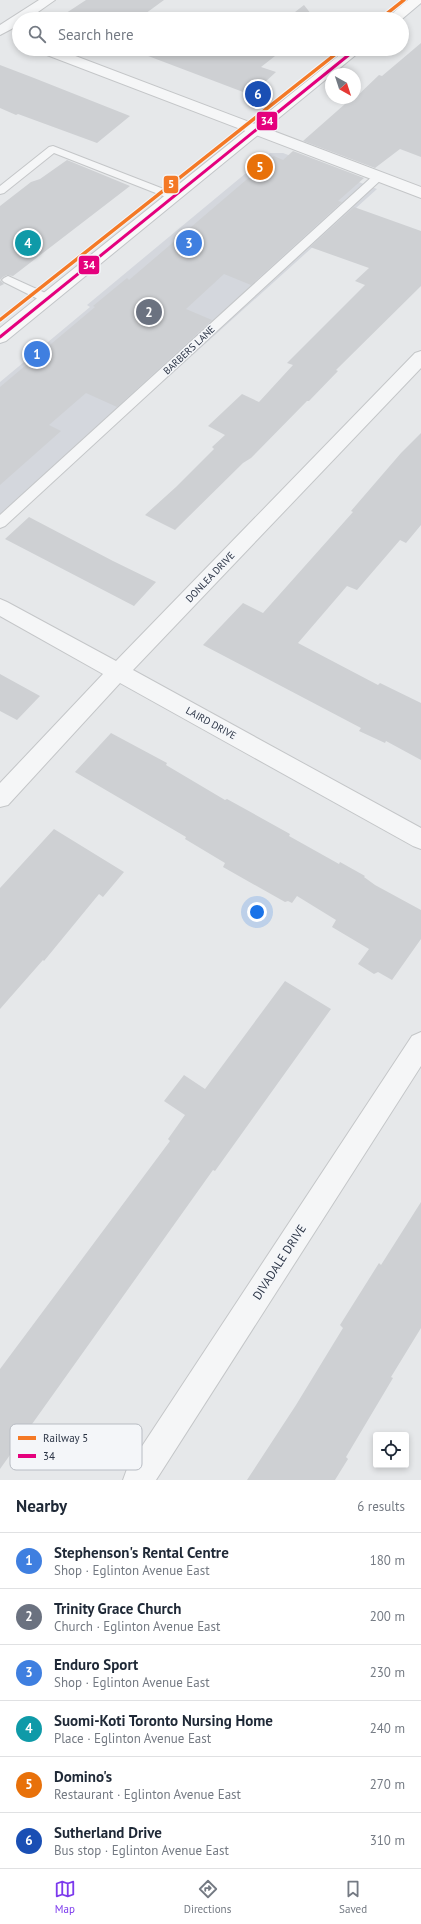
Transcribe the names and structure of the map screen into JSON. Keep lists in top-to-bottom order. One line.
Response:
{"streets":{"street":["DONLEA DRIVE","LAIRD DRIVE","DIVADALE DRIVE"],"lane":["BARBERS LANE"]},"crossings":[["DONLEA DRIVE","LAIRD DRIVE"]],"lines":["rail line 5","transit line 34"],"legend":["Railway 5","34"],"north":"bottom right","page":{"search":"Search here","pins":["6","5","3","4","2","1"],"heading":["Nearby","6 results"],"list":[{"mark":"1","name":"Stephenson's Rental Centre","note":"Shop · Eglinton Avenue East","value":"180 m"},{"mark":"2","name":"Trinity Grace Church","note":"Church · Eglinton Avenue East","value":"200 m"},{"mark":"3","name":"Enduro Sport","note":"Shop · Eglinton Avenue East","value":"230 m"},{"mark":"4","name":"Suomi-Koti Toronto Nursing Home","note":"Place · Eglinton Avenue East","value":"240 m"},{"mark":"5","name":"Domino's","note":"Restaurant · Eglinton Avenue East","value":"270 m"},{"mark":"6","name":"Sutherland Drive","note":"Bus stop · Eglinton Avenue East","value":"310 m"}],"nav":["Map","Directions","Saved"]}}
